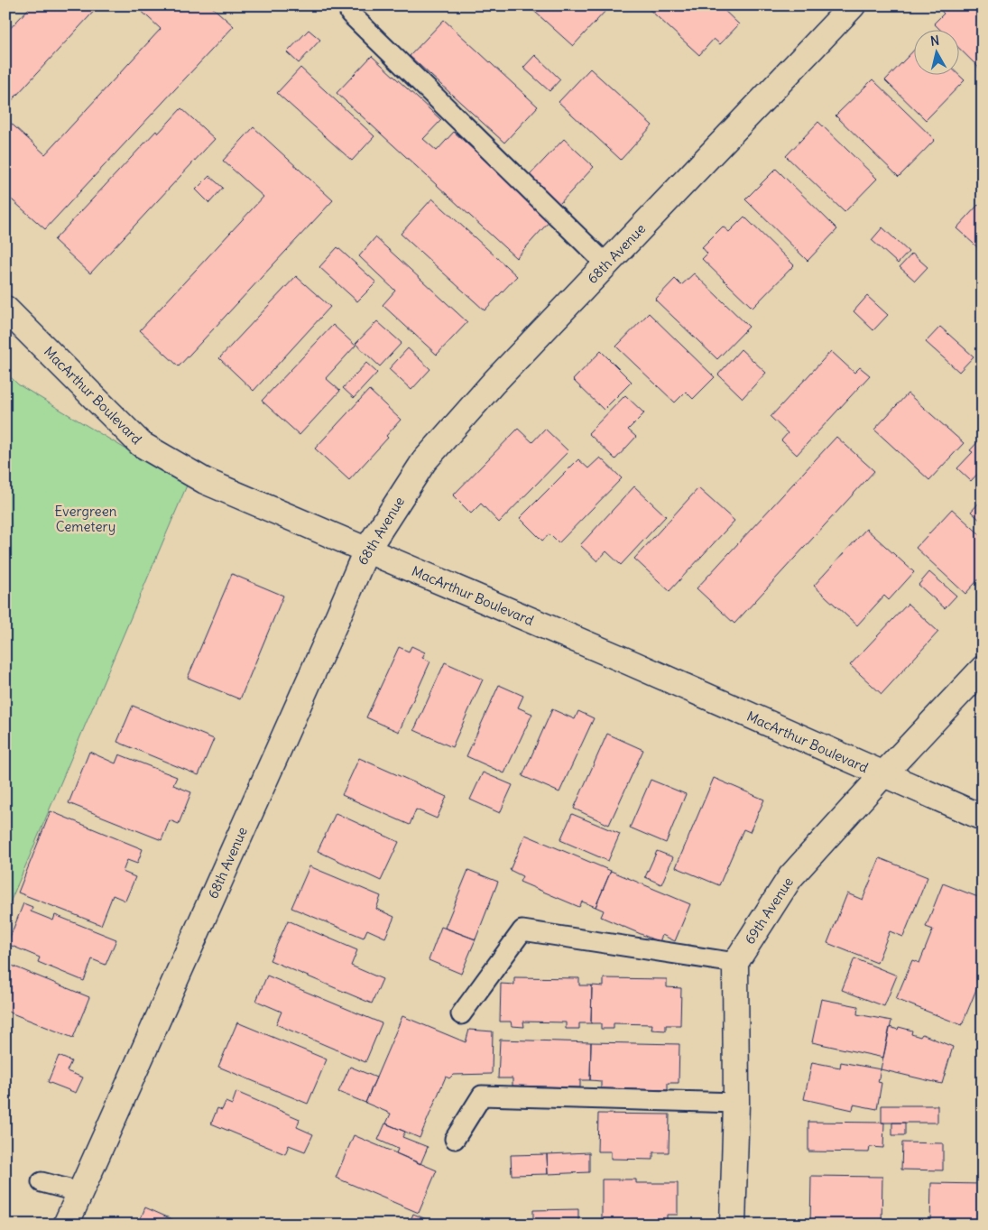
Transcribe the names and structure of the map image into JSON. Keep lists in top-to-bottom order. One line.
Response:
{"streets":{"street":["68th Avenue","MacArthur Boulevard","69th Avenue"]},"crossings":[["68th Avenue","MacArthur Boulevard"],["MacArthur Boulevard","69th Avenue"]],"parks":["Evergreen Cemetery"],"north":"top"}
